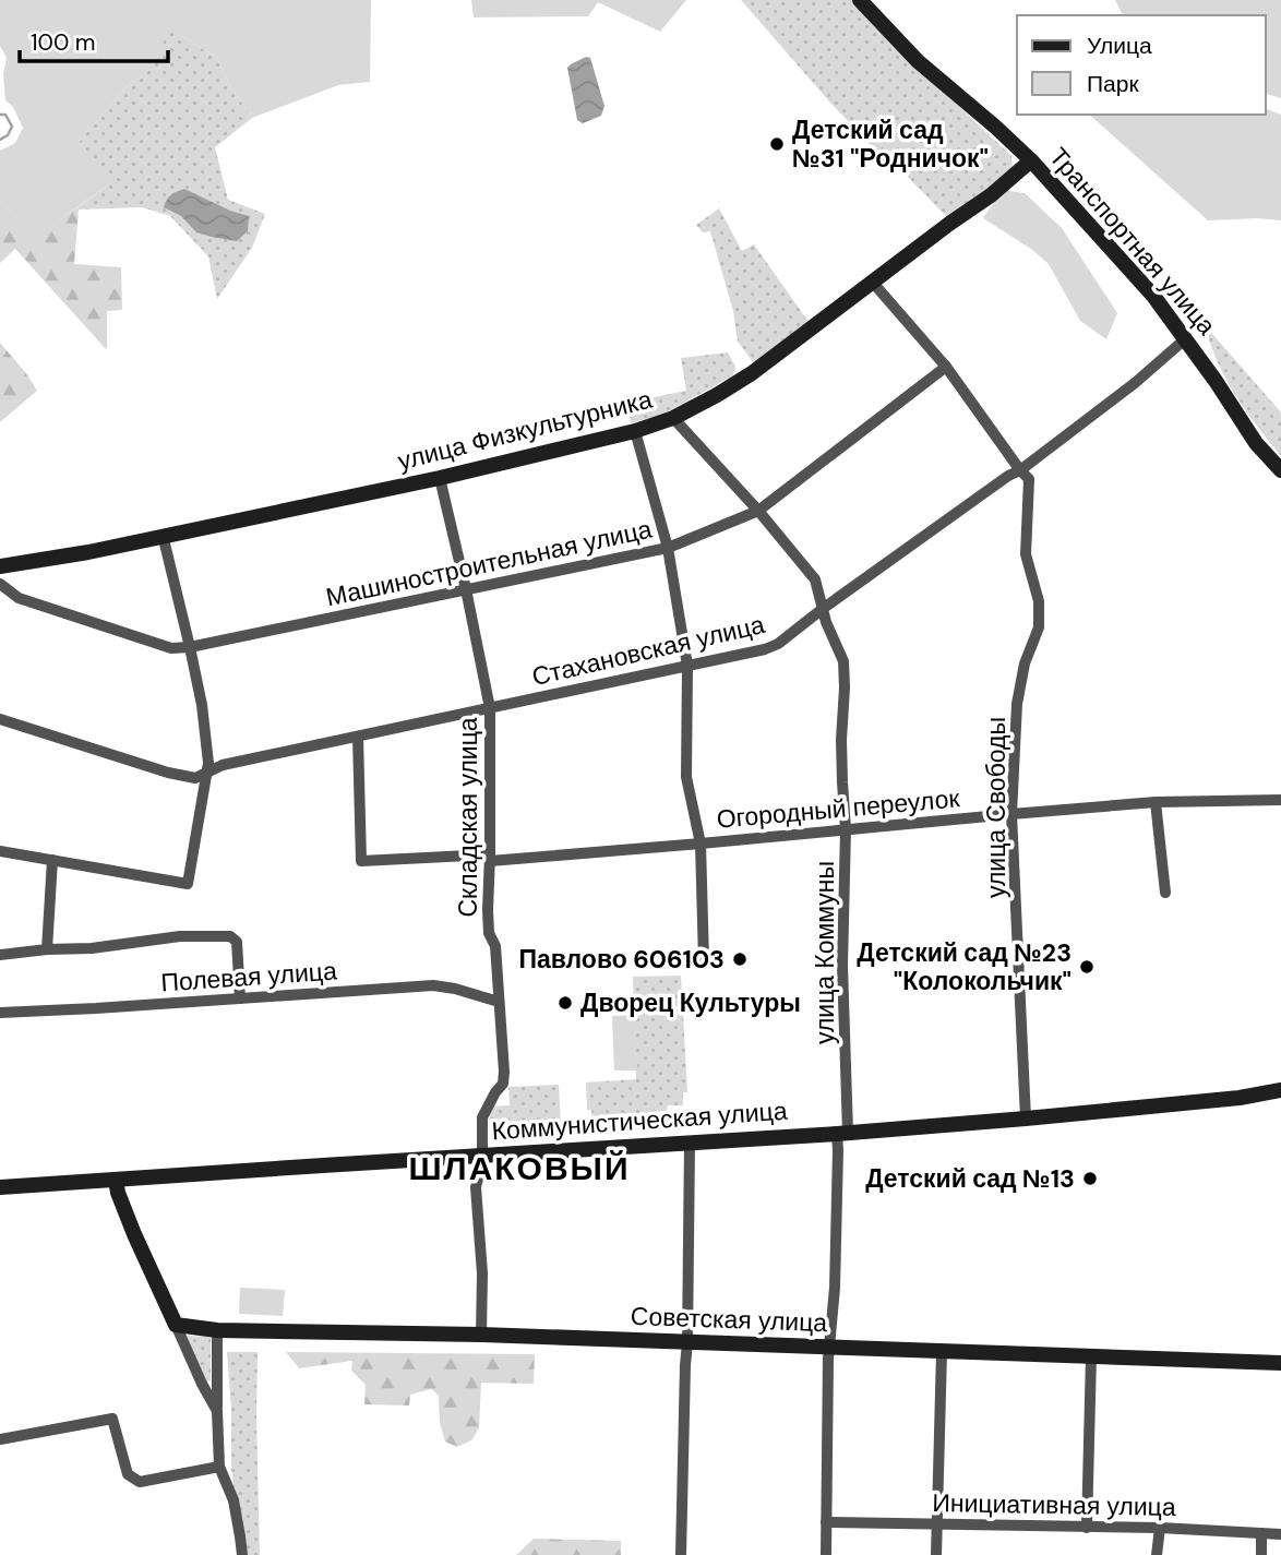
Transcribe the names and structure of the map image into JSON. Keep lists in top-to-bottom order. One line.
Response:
{"streets":{"street":["Транспортная улица","улица Физкультурника","Машиностроительная улица","Стахановская улица","улица Свободы","Огородный переулок","Складская улица","улица Коммуны","Полевая улица","Коммунистическая улица","Советская улица","Инициативная улица"]},"crossings":[["Транспортная улица","улица Физкультурника"],["Транспортная улица","Стахановская улица"],["улица Физкультурника","улица Свободы"],["улица Физкультурника","Складская улица"],["улица Физкультурника","улица Коммуны"],["Машиностроительная улица","улица Свободы"],["Машиностроительная улица","Складская улица"],["Машиностроительная улица","улица Коммуны"],["Стахановская улица","улица Свободы"],["Стахановская улица","Огородный переулок"],["Стахановская улица","Складская улица"],["Стахановская улица","улица Коммуны"],["улица Свободы","Огородный переулок"],["улица Свободы","Коммунистическая улица"],["Огородный переулок","Складская улица"],["Огородный переулок","улица Коммуны"],["Складская улица","Полевая улица"],["Складская улица","Коммунистическая улица"],["Складская улица","Советская улица"],["улица Коммуны","Коммунистическая улица"],["улица Коммуны","Советская улица"],["улица Коммуны","Инициативная улица"]],"districts":["ШЛАКОВЫЙ"],"places":["Детский сад №31 \"Родничок\"","Павлово 606103","Детский сад №23 \"Колокольчик\"","Дворец Культуры","Детский сад №13"],"legend":["Улица","Парк"],"scale_bar":"100 m"}
